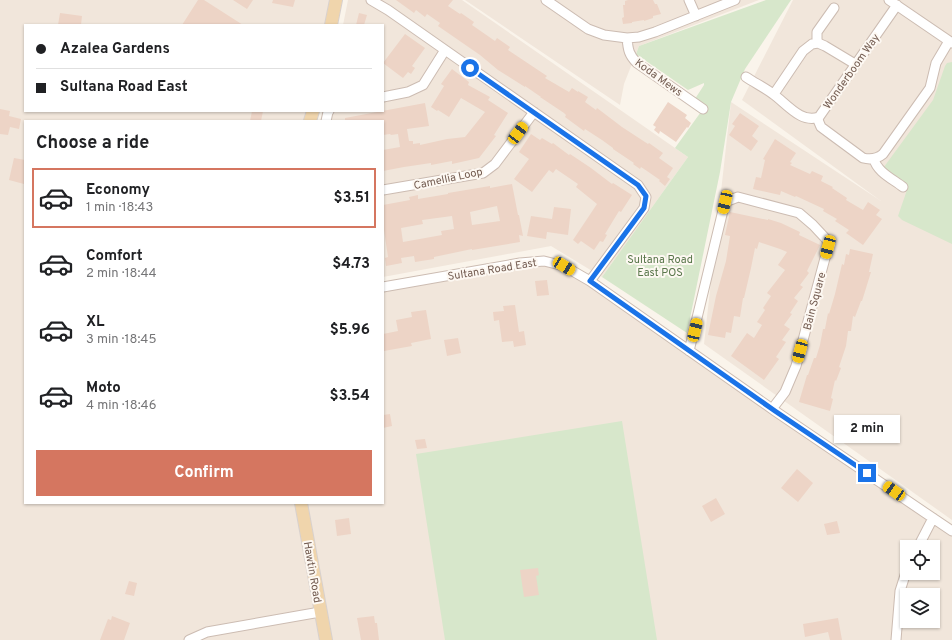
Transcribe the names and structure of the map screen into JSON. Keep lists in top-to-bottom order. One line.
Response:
{"streets":{"main road":["Hawtin Road"],"street":["Wonderboom Way","Koda Mews","Camellia Loop","Sultana Road East","Bain Square"]},"crossings":[["Sultana Road East","Bain Square"]],"parks":["Sultana Road East POS"],"page":{"banner":["Azalea Gardens","Sultana Road East"],"heading":"Choose a ride","list":[{"name":"Economy","note":"1 min · 18:43","value":"$3.51"},{"name":"Comfort","note":"2 min · 18:44","value":"$4.73"},{"name":"XL","note":"3 min · 18:45","value":"$5.96"},{"name":"Moto","note":"4 min · 18:46","value":"$3.54"}],"bubble":"2 min","buttons":"Confirm"}}
